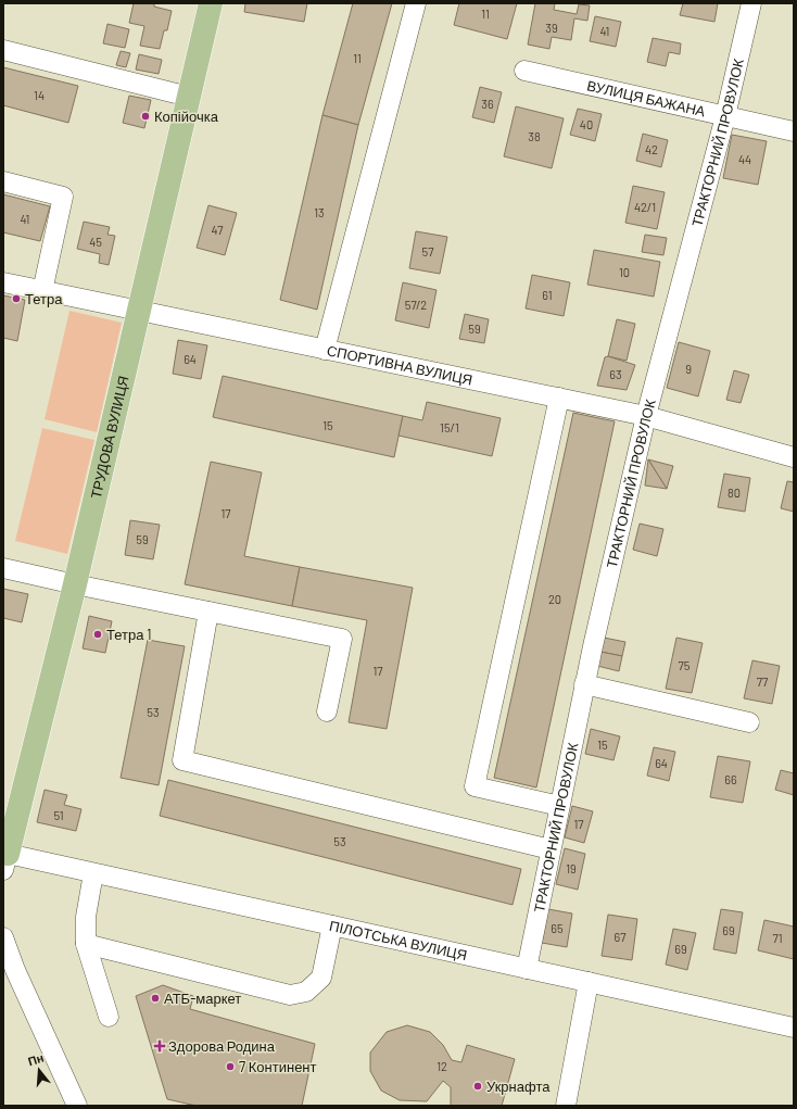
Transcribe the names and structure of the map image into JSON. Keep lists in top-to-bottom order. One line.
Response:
{"streets":{"main road":["ТРУДОВА ВУЛИЦЯ"],"street":["ВУЛИЦЯ БАЖАНА","ТРАКТОРНИЙ ПРОВУЛОК","СПОРТИВНА ВУЛИЦЯ","ПІЛОТСЬКА ВУЛИЦЯ"]},"crossings":[["ВУЛИЦЯ БАЖАНА","ТРАКТОРНИЙ ПРОВУЛОК"],["ТРАКТОРНИЙ ПРОВУЛОК","СПОРТИВНА ВУЛИЦЯ"],["ТРАКТОРНИЙ ПРОВУЛОК","ПІЛОТСЬКА ВУЛИЦЯ"],["СПОРТИВНА ВУЛИЦЯ","ТРУДОВА ВУЛИЦЯ"],["ТРУДОВА ВУЛИЦЯ","ПІЛОТСЬКА ВУЛИЦЯ"]],"places":{"other":["Копійочка","Тетра","Тетра 1","АТБ-маркет","7 Континент","Укрнафта"],"health":["Здорова Родина"]},"house_numbers":["11","39","41","11","14","36","40","38","42","44","42/1","13","41","47","45","57","10","61","57/2","59","64","9","63","15","15/1","80","17","59","20","75","17","77","53","15","64","66","51","17","53","19","65","69","67","71","69","12"],"north":"top"}
